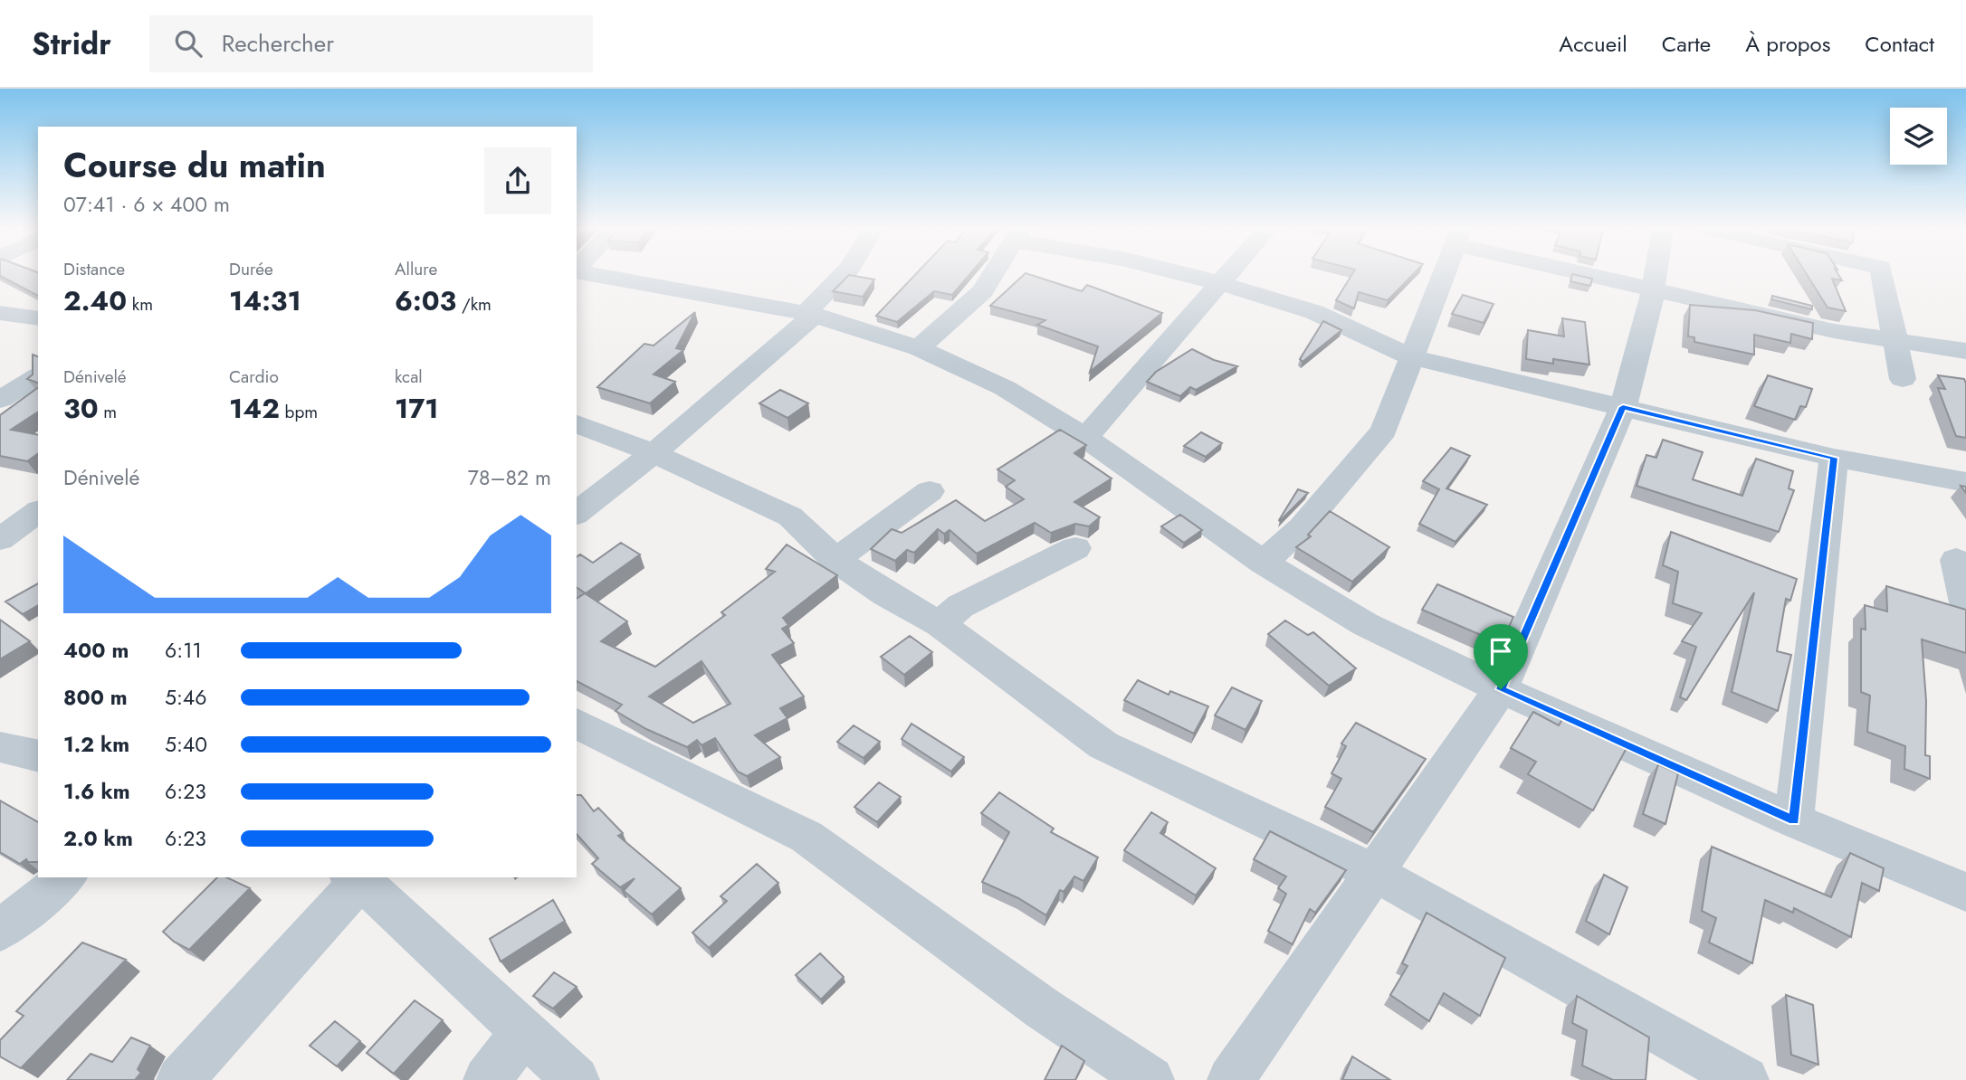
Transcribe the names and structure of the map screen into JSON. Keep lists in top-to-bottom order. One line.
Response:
{"page":{"header":"Stridr","search":"Rechercher","nav":["Accueil","Carte","À propos","Contact"],"heading":["Course du matin","07:41 · 6 × 400 m"],"stats":[["Distance","2.40 km"],["Durée","14:31"],["Allure","6:03 /km"],["Dénivelé","30 m"],["Cardio","142 bpm"],["kcal","171"]],"chart":["Dénivelé","78–82 m"],"list":[{"name":"400 m","note":"6:11"},{"name":"800 m","note":"5:46"},{"name":"1.2 km","note":"5:40"},{"name":"1.6 km","note":"6:23"},{"name":"2.0 km","note":"6:23"}]}}
